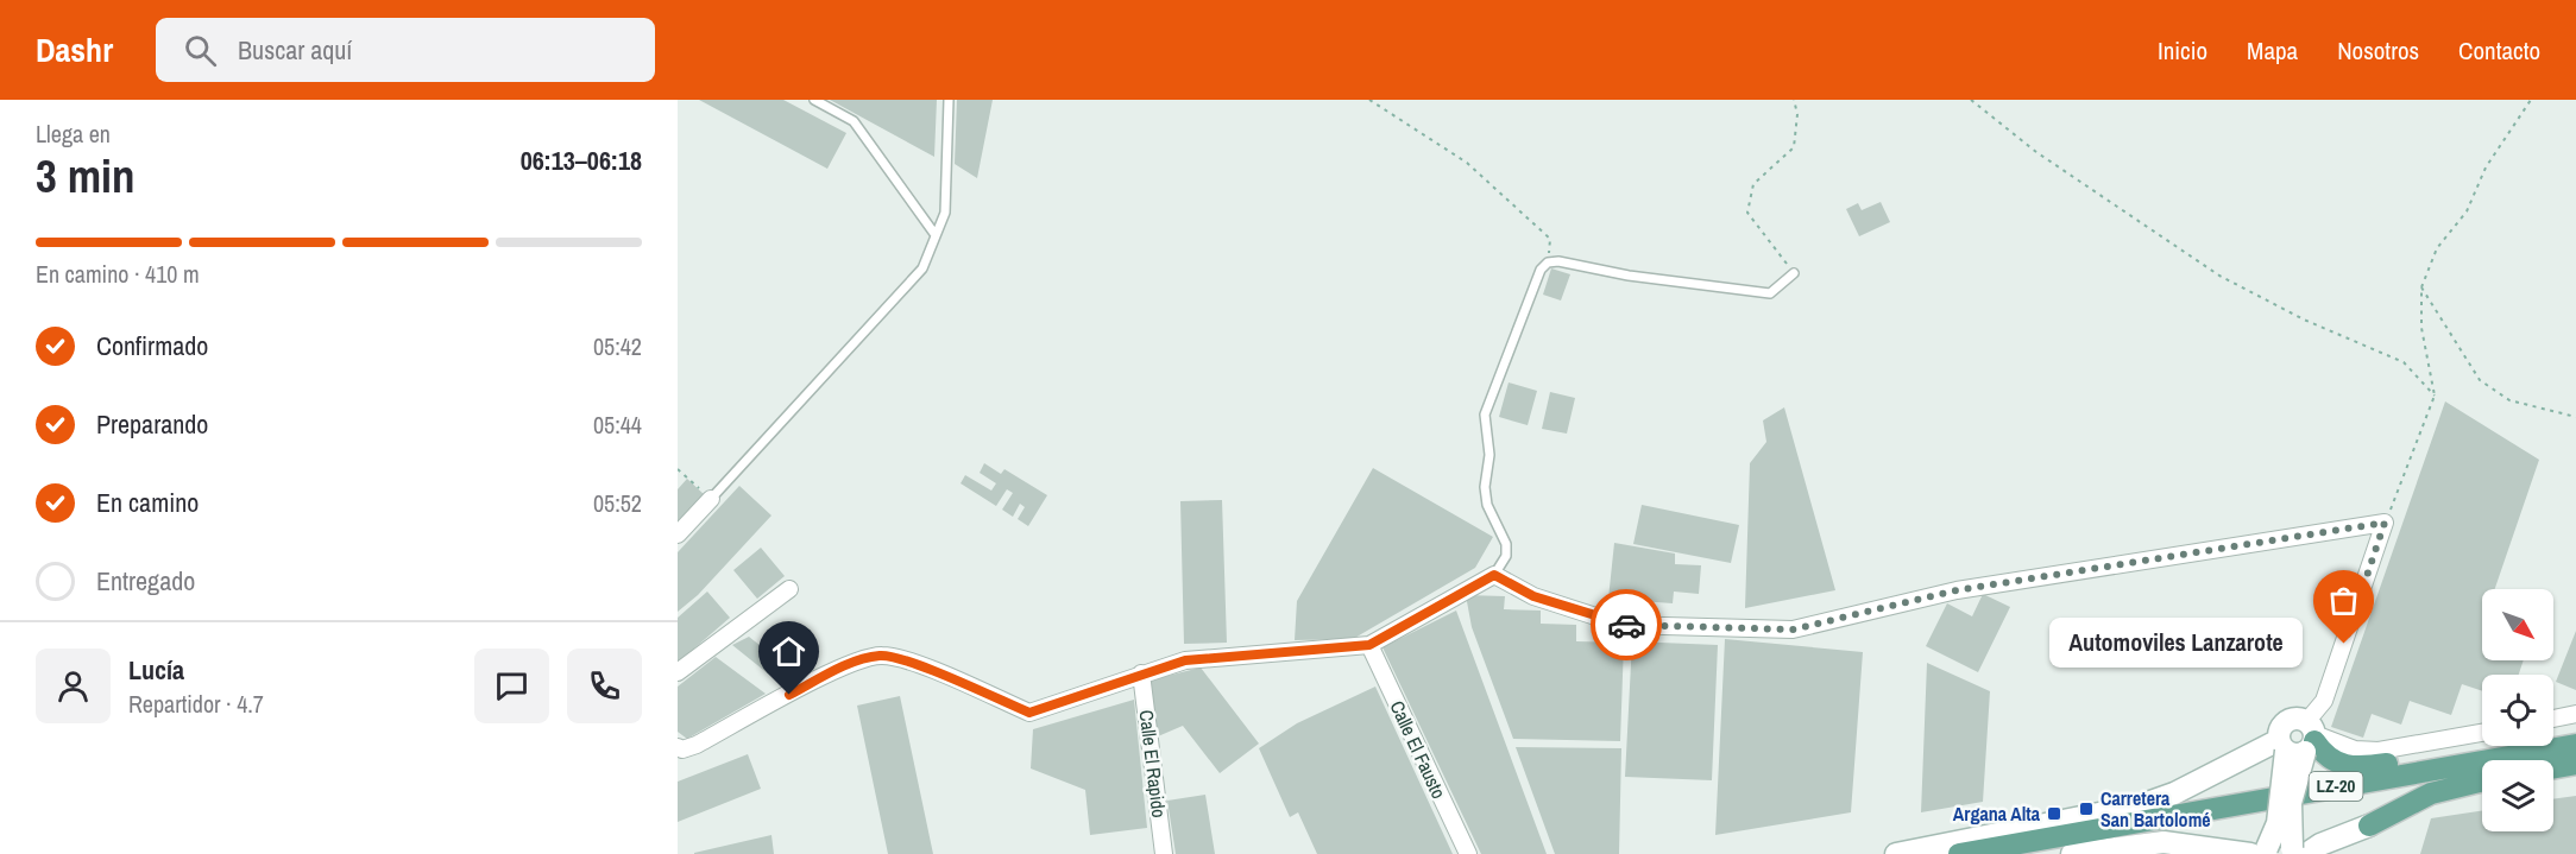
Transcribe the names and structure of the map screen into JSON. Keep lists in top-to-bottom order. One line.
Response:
{"streets":{"main road":["LZ-20"],"street":["Calle El Fausto","Calle El Rapido"]},"places":{"other":["Automoviles Lanzarote"],"transit":["Carretera San Bartolomé","Argana Alta"]},"north":"bottom right","page":{"header":"Dashr","search":"Buscar aquí","nav":["Inicio","Mapa","Nosotros","Contacto"],"heading":["3 min","Llega en","06:13–06:18"],"panel":["Lucía","Repartidor · 4.7"],"bar":"En camino · 410 m","list":[["Confirmado","05:42"],["Preparando","05:44"],["En camino","05:52"],"Entregado"],"bubble":"Automoviles Lanzarote"}}
